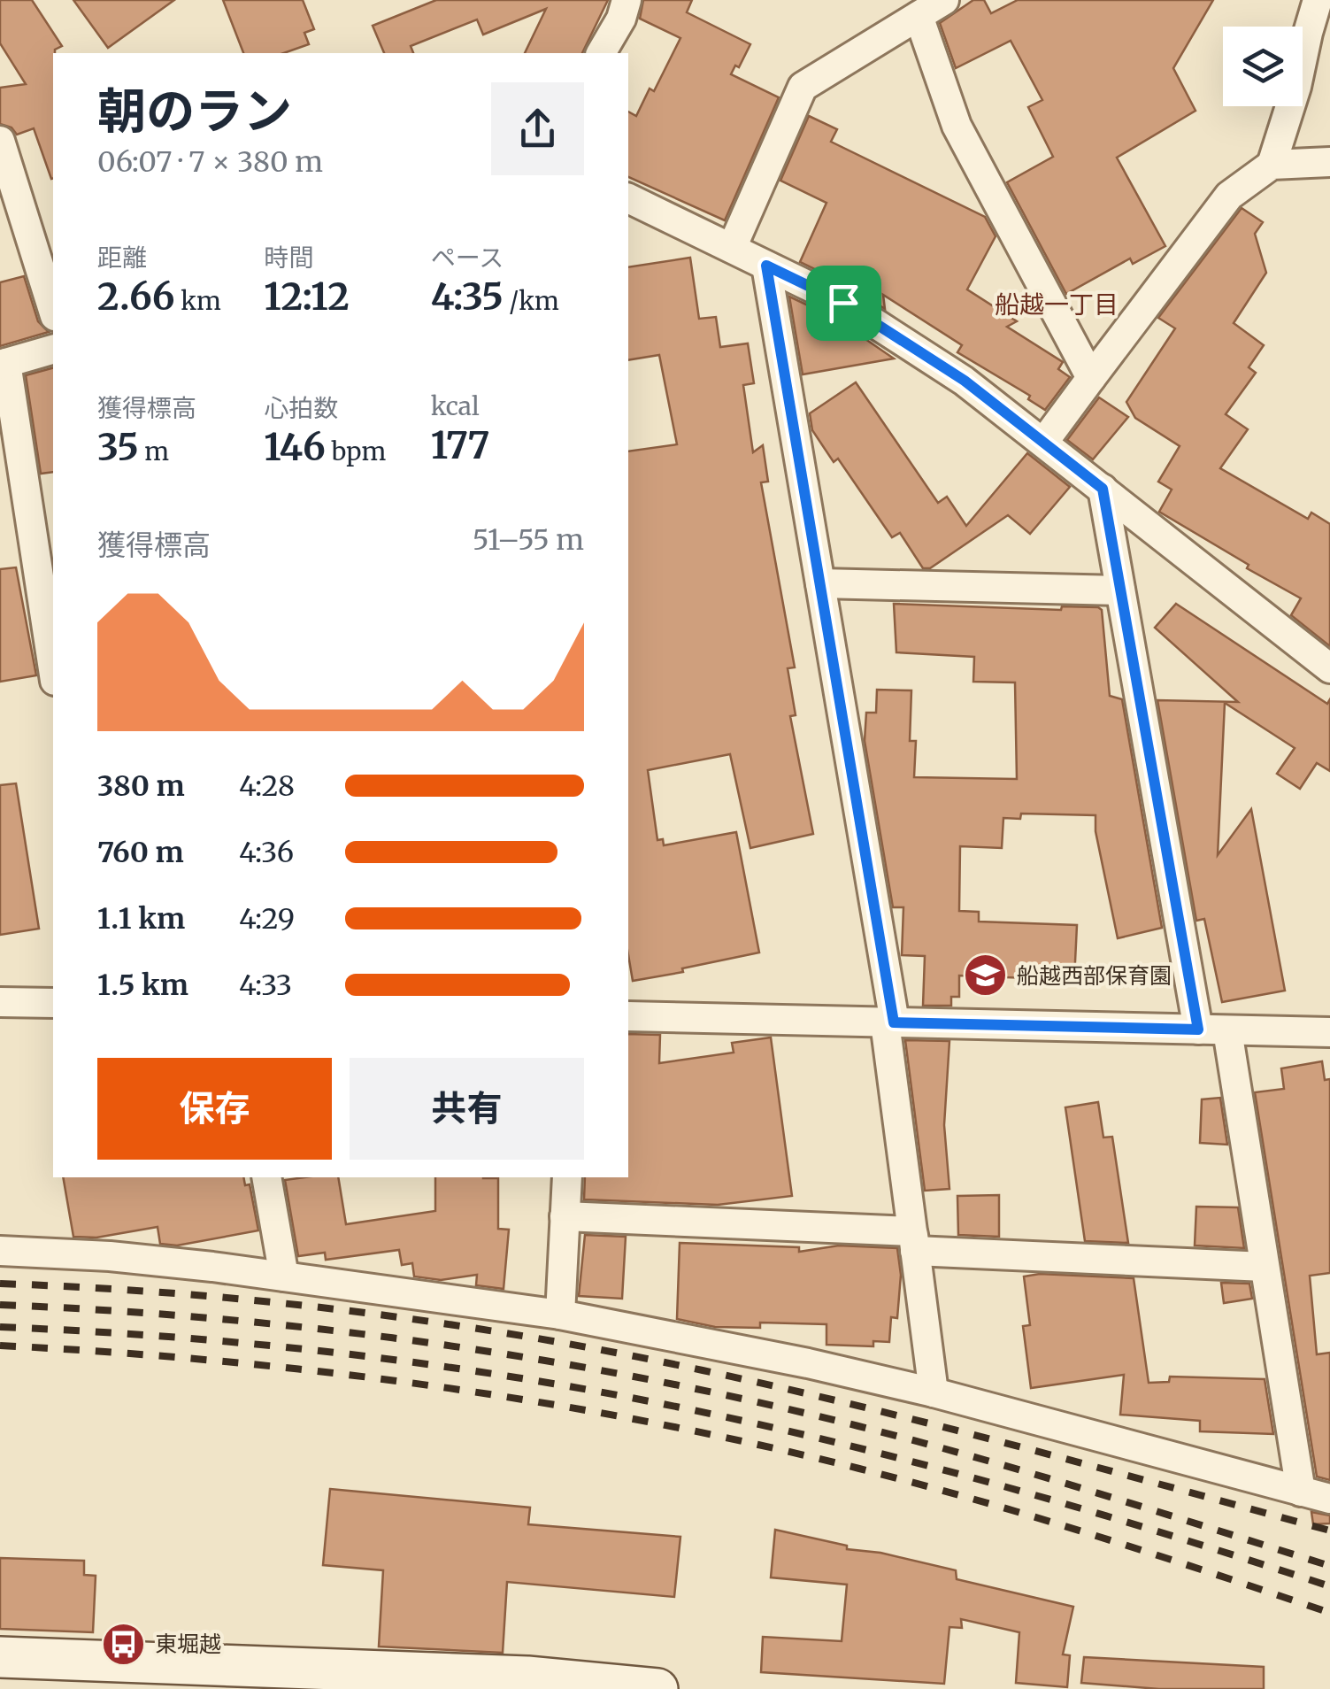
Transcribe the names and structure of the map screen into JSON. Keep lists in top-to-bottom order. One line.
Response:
{"districts":["船越一丁目"],"places":{"school or university":["船越西部保育園"],"bus stop":["東堀越"]},"page":{"heading":["朝のラン","06:07 · 7 × 380 m"],"stats":[["距離","2.66 km"],["時間","12:12"],["ペース","4:35 /km"],["獲得標高","35 m"],["心拍数","146 bpm"],["kcal","177"]],"chart":["獲得標高","51–55 m"],"list":[{"name":"380 m","note":"4:28"},{"name":"760 m","note":"4:36"},{"name":"1.1 km","note":"4:29"},{"name":"1.5 km","note":"4:33"}],"buttons":["保存","共有"]}}
